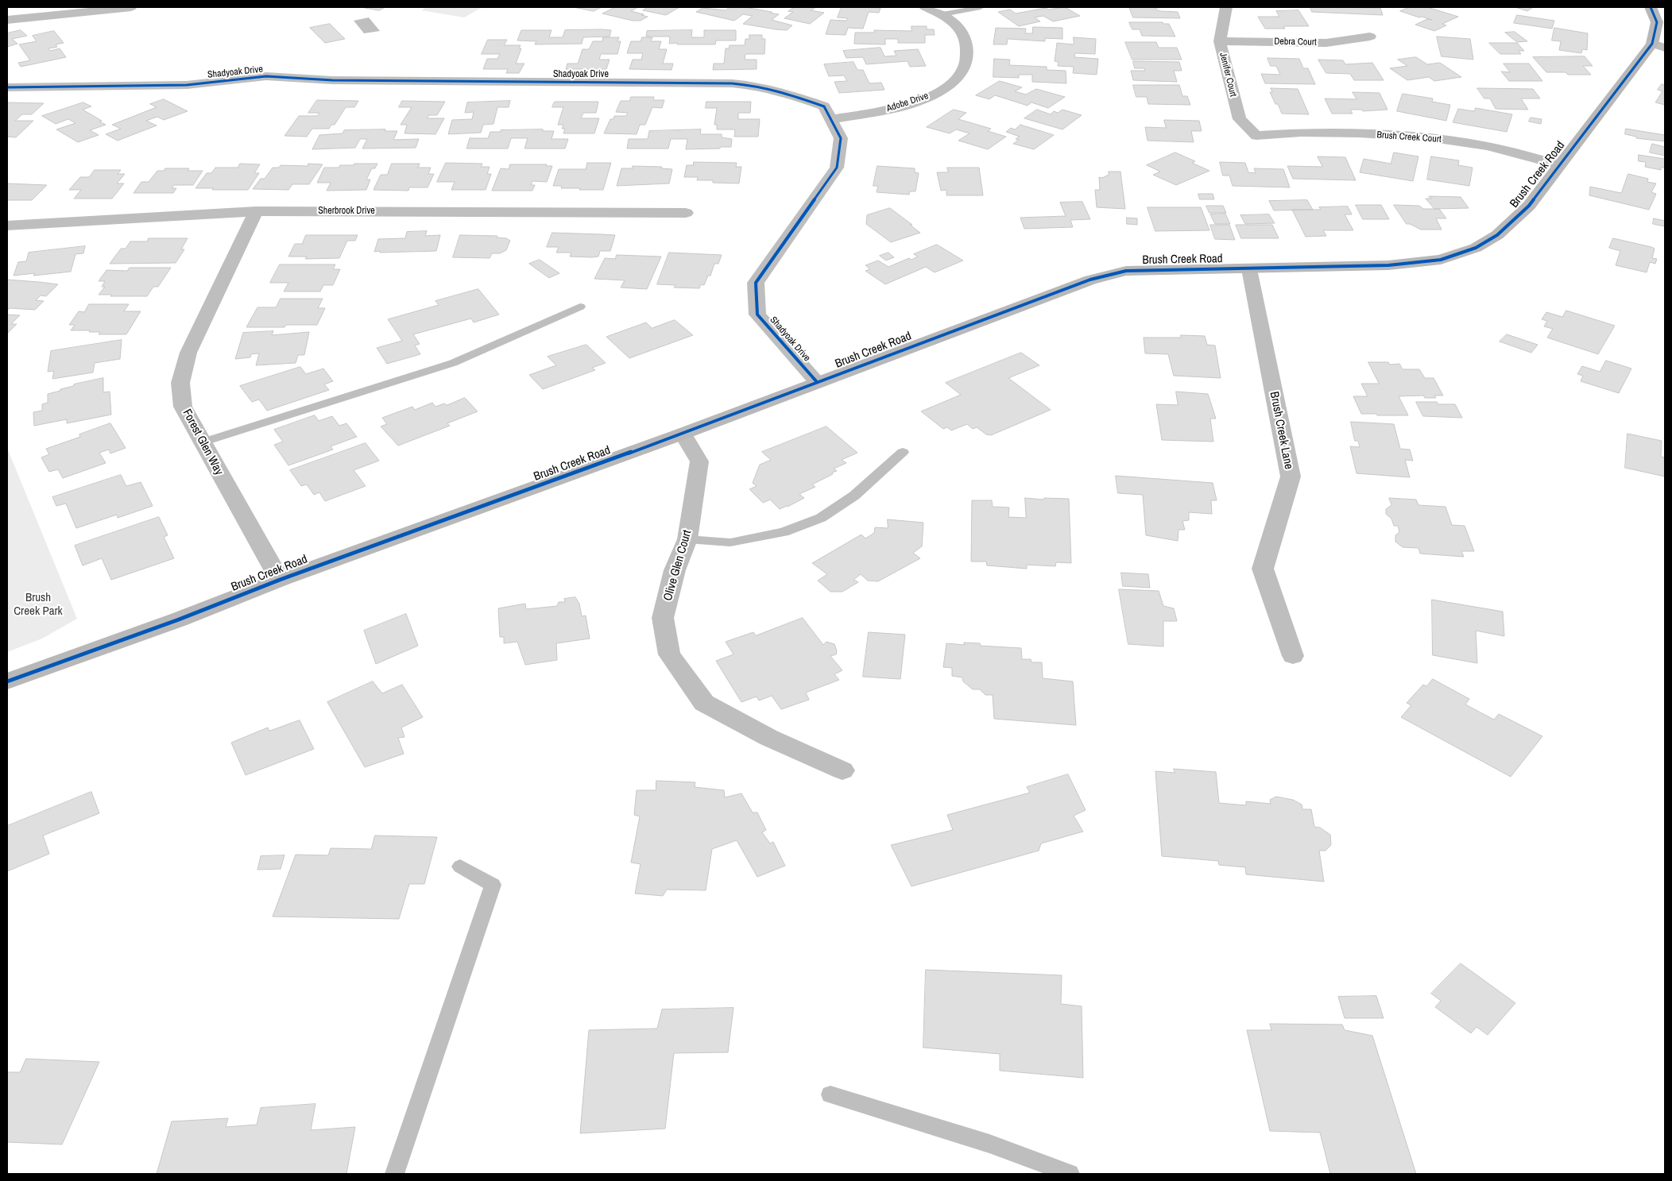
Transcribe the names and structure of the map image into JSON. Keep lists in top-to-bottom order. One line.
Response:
{"streets":{"street":["Debra Court","Shadyoak Drive","Jenifer Court","Adobe Drive","Brush Creek Court","Brush Creek Road","Sherbrook Drive","Brush Creek Lane","Forest Glen Way","Olive Glen Court"]},"crossings":[["Debra Court","Jenifer Court"],["Shadyoak Drive","Adobe Drive"],["Shadyoak Drive","Brush Creek Road"],["Jenifer Court","Brush Creek Court"],["Brush Creek Court","Brush Creek Road"],["Brush Creek Road","Brush Creek Lane"],["Brush Creek Road","Forest Glen Way"],["Brush Creek Road","Olive Glen Court"],["Sherbrook Drive","Forest Glen Way"]],"parks":["Brush Creek Park"]}
